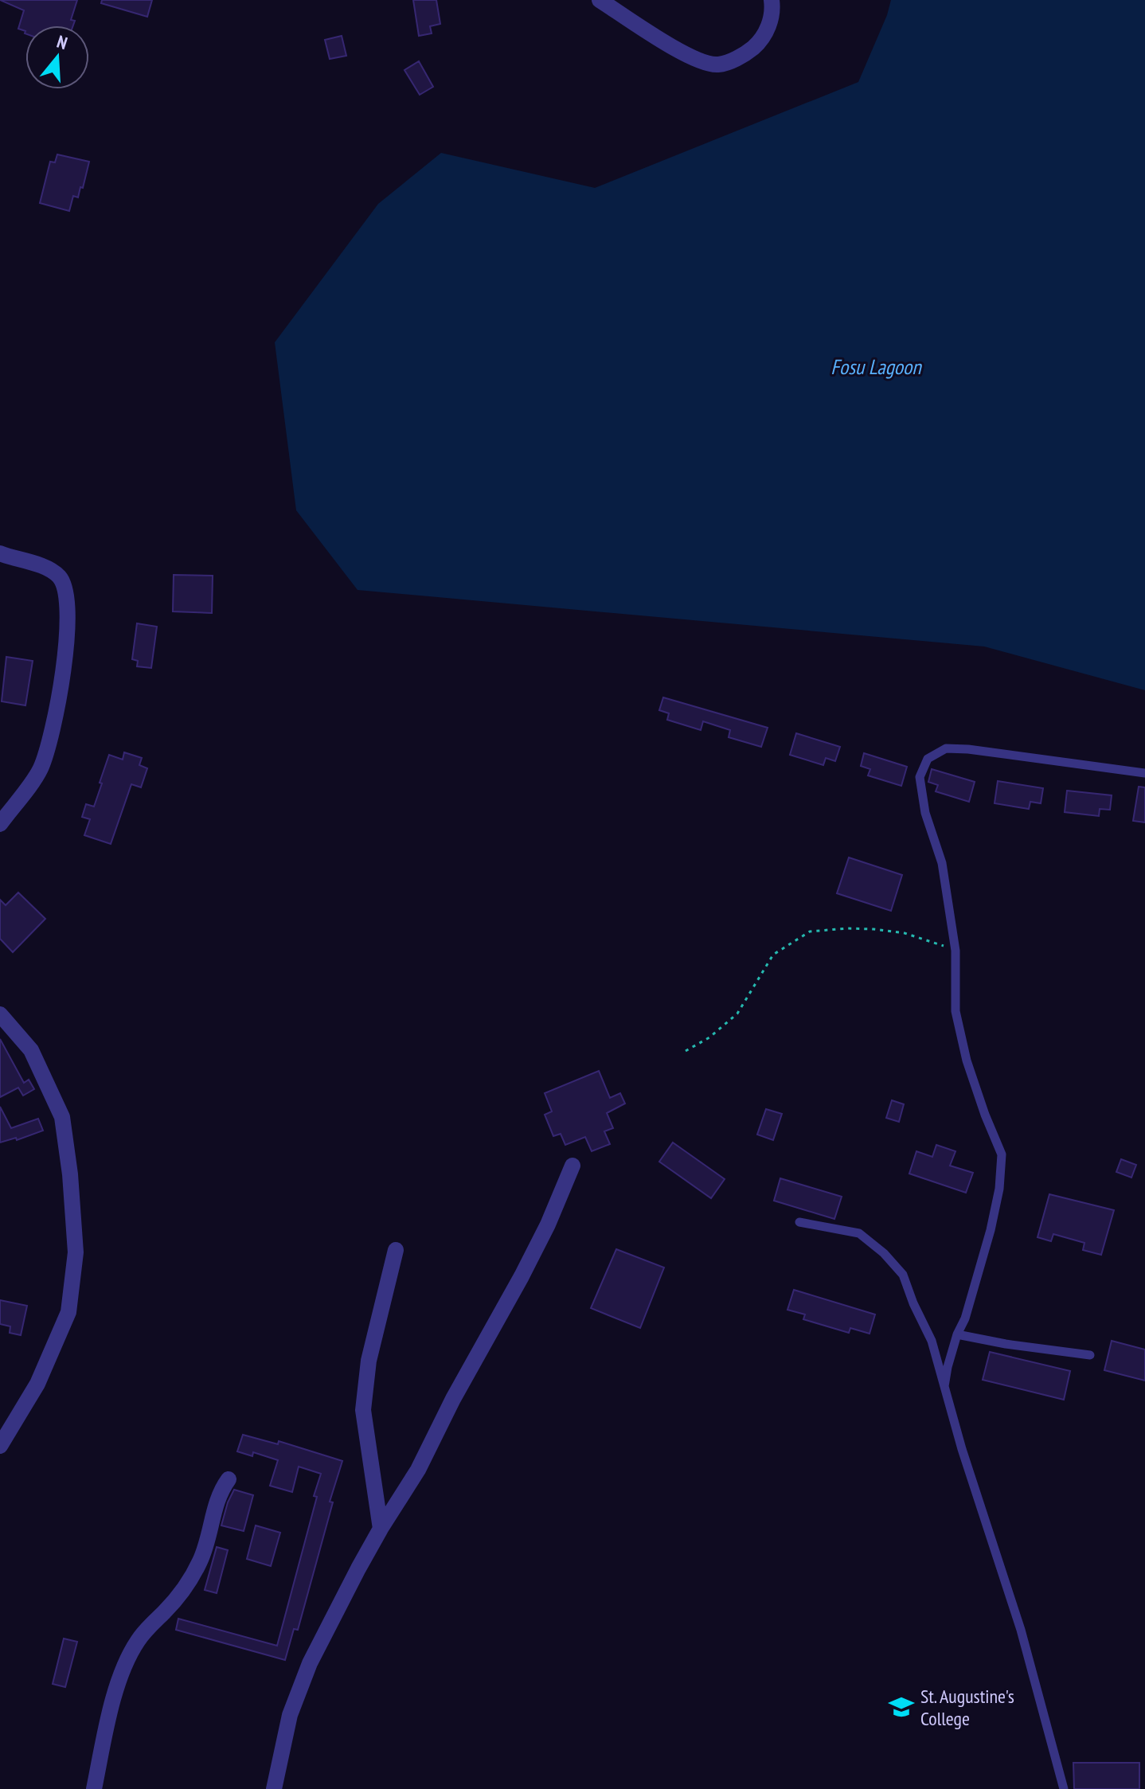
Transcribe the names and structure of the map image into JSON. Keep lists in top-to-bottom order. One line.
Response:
{"water":["Fosu Lagoon"],"places":{"school or university":["St. Augustine's College"]},"north":"top"}
